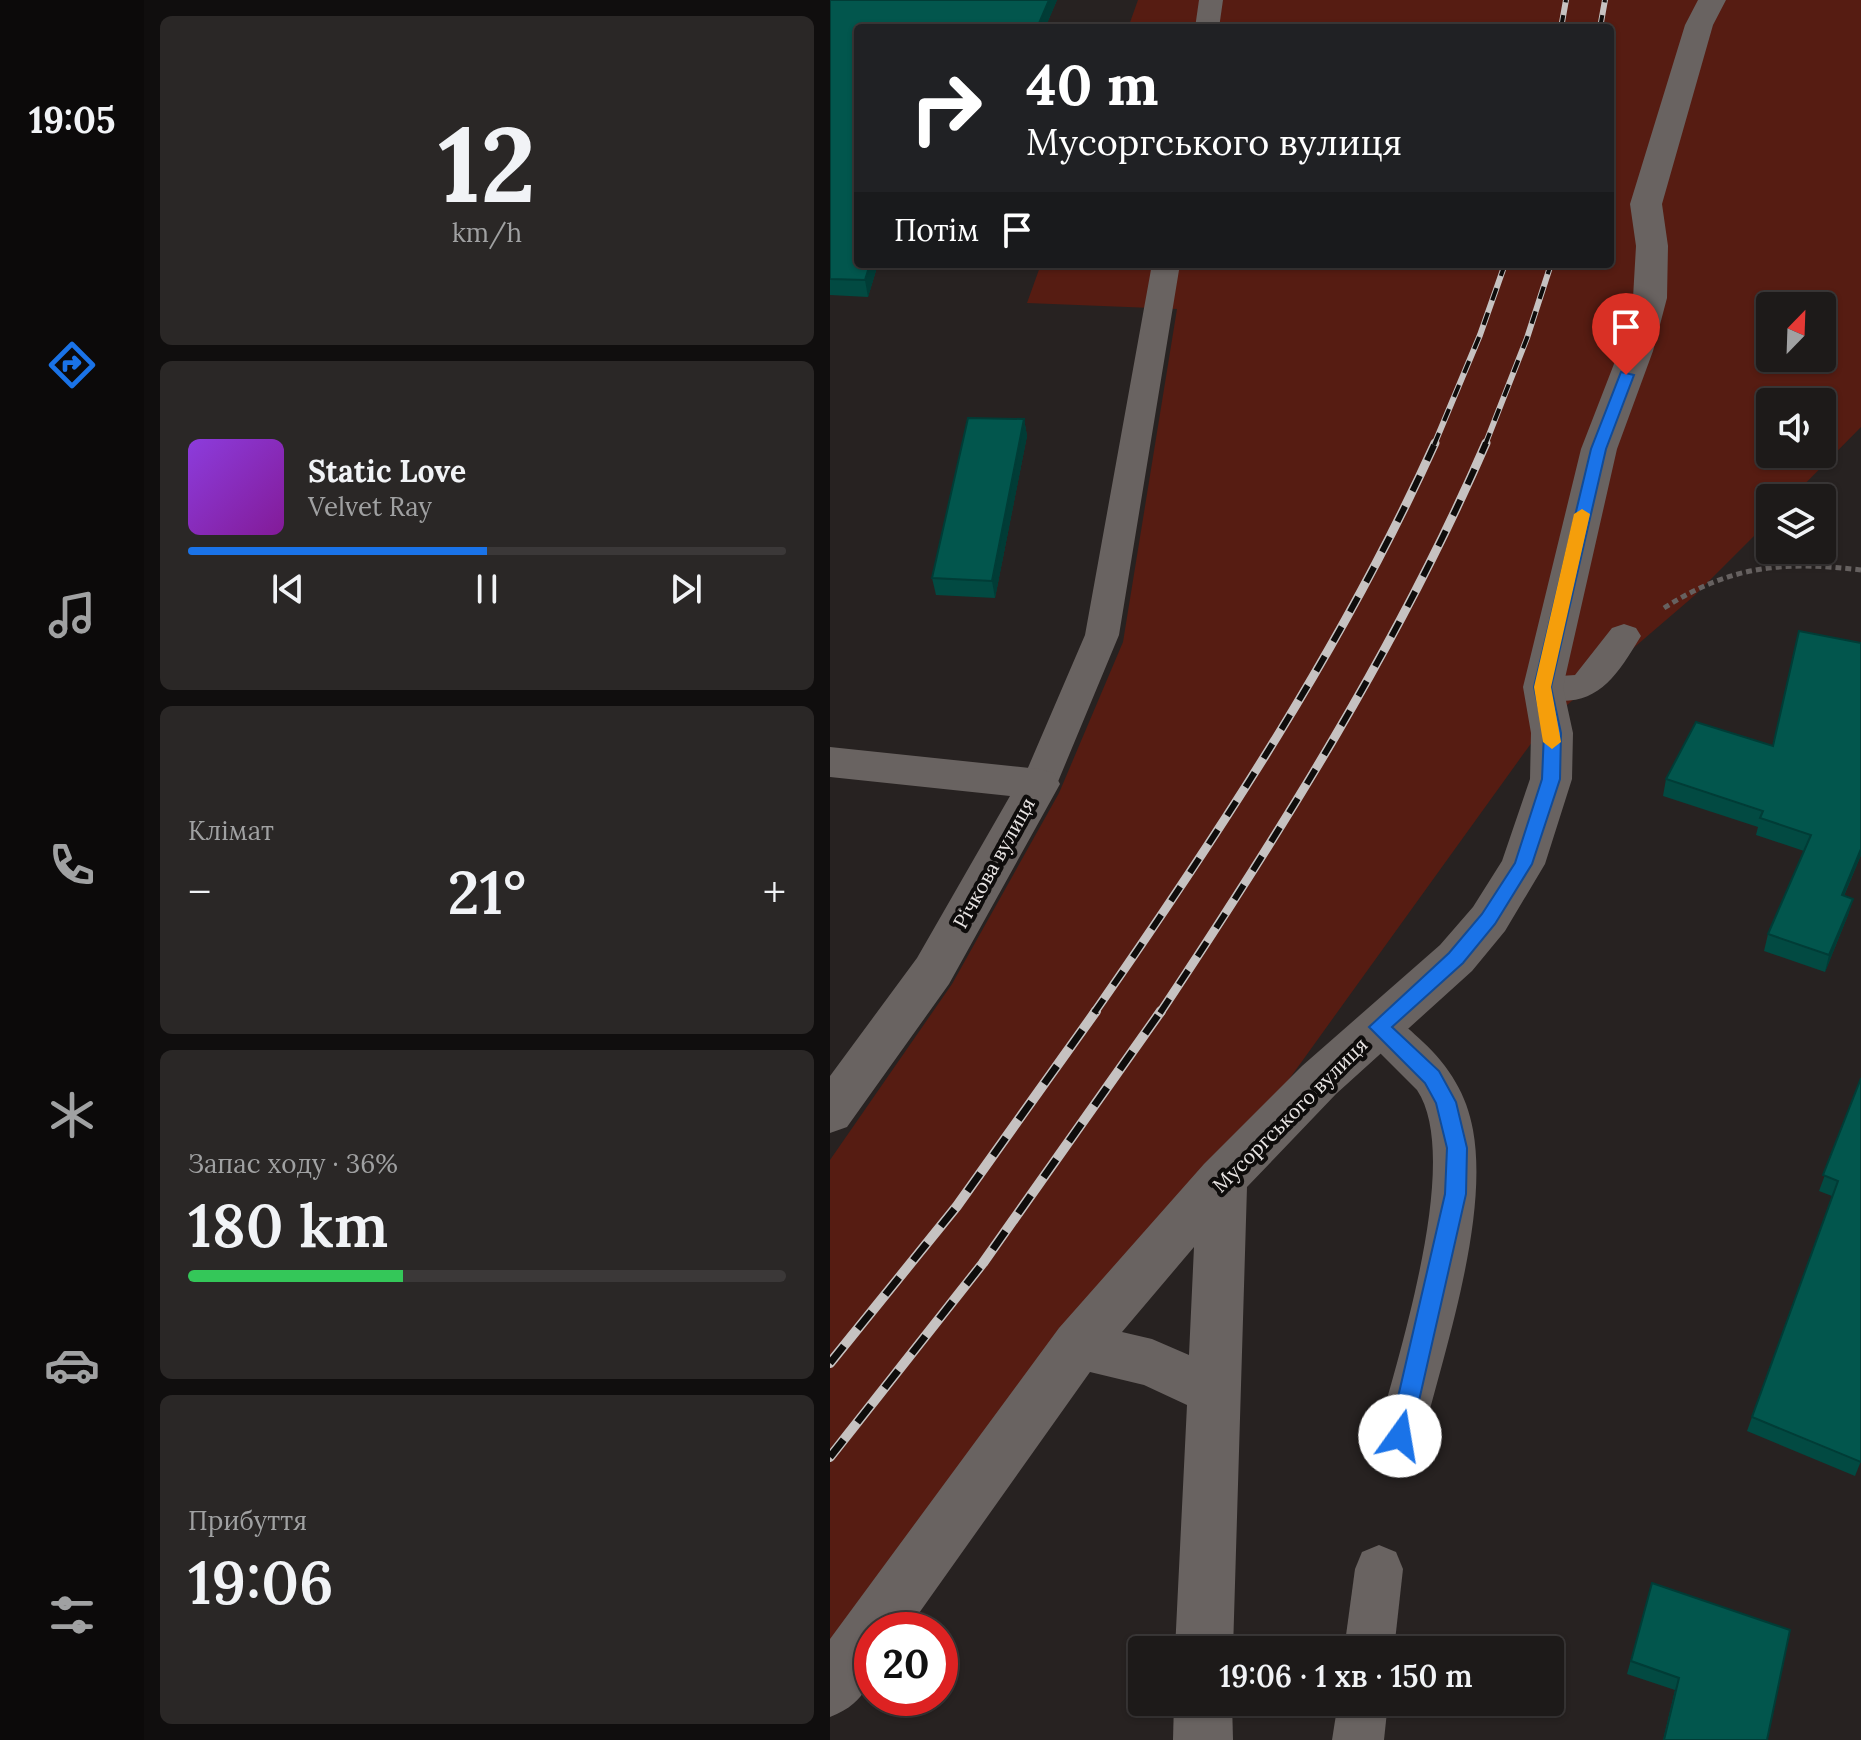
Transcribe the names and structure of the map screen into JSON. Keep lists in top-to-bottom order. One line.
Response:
{"streets":{"street":["Річкова вулиця","Мусоргського вулиця"]},"north":"top right","page":{"tabs":"19:05","tile":[["12","km/h"],"Клімат",["Запас ходу · 36%","180 km"],["Прибуття","19:06"]],"turn":["40 m","Мусоргського вулиця"],"then":"Потім","song":["Static Love","Velvet Ray"],"heat":["−","21°","+"],"limit":"20","trip":"19:06 · 1 хв · 150 m"}}
